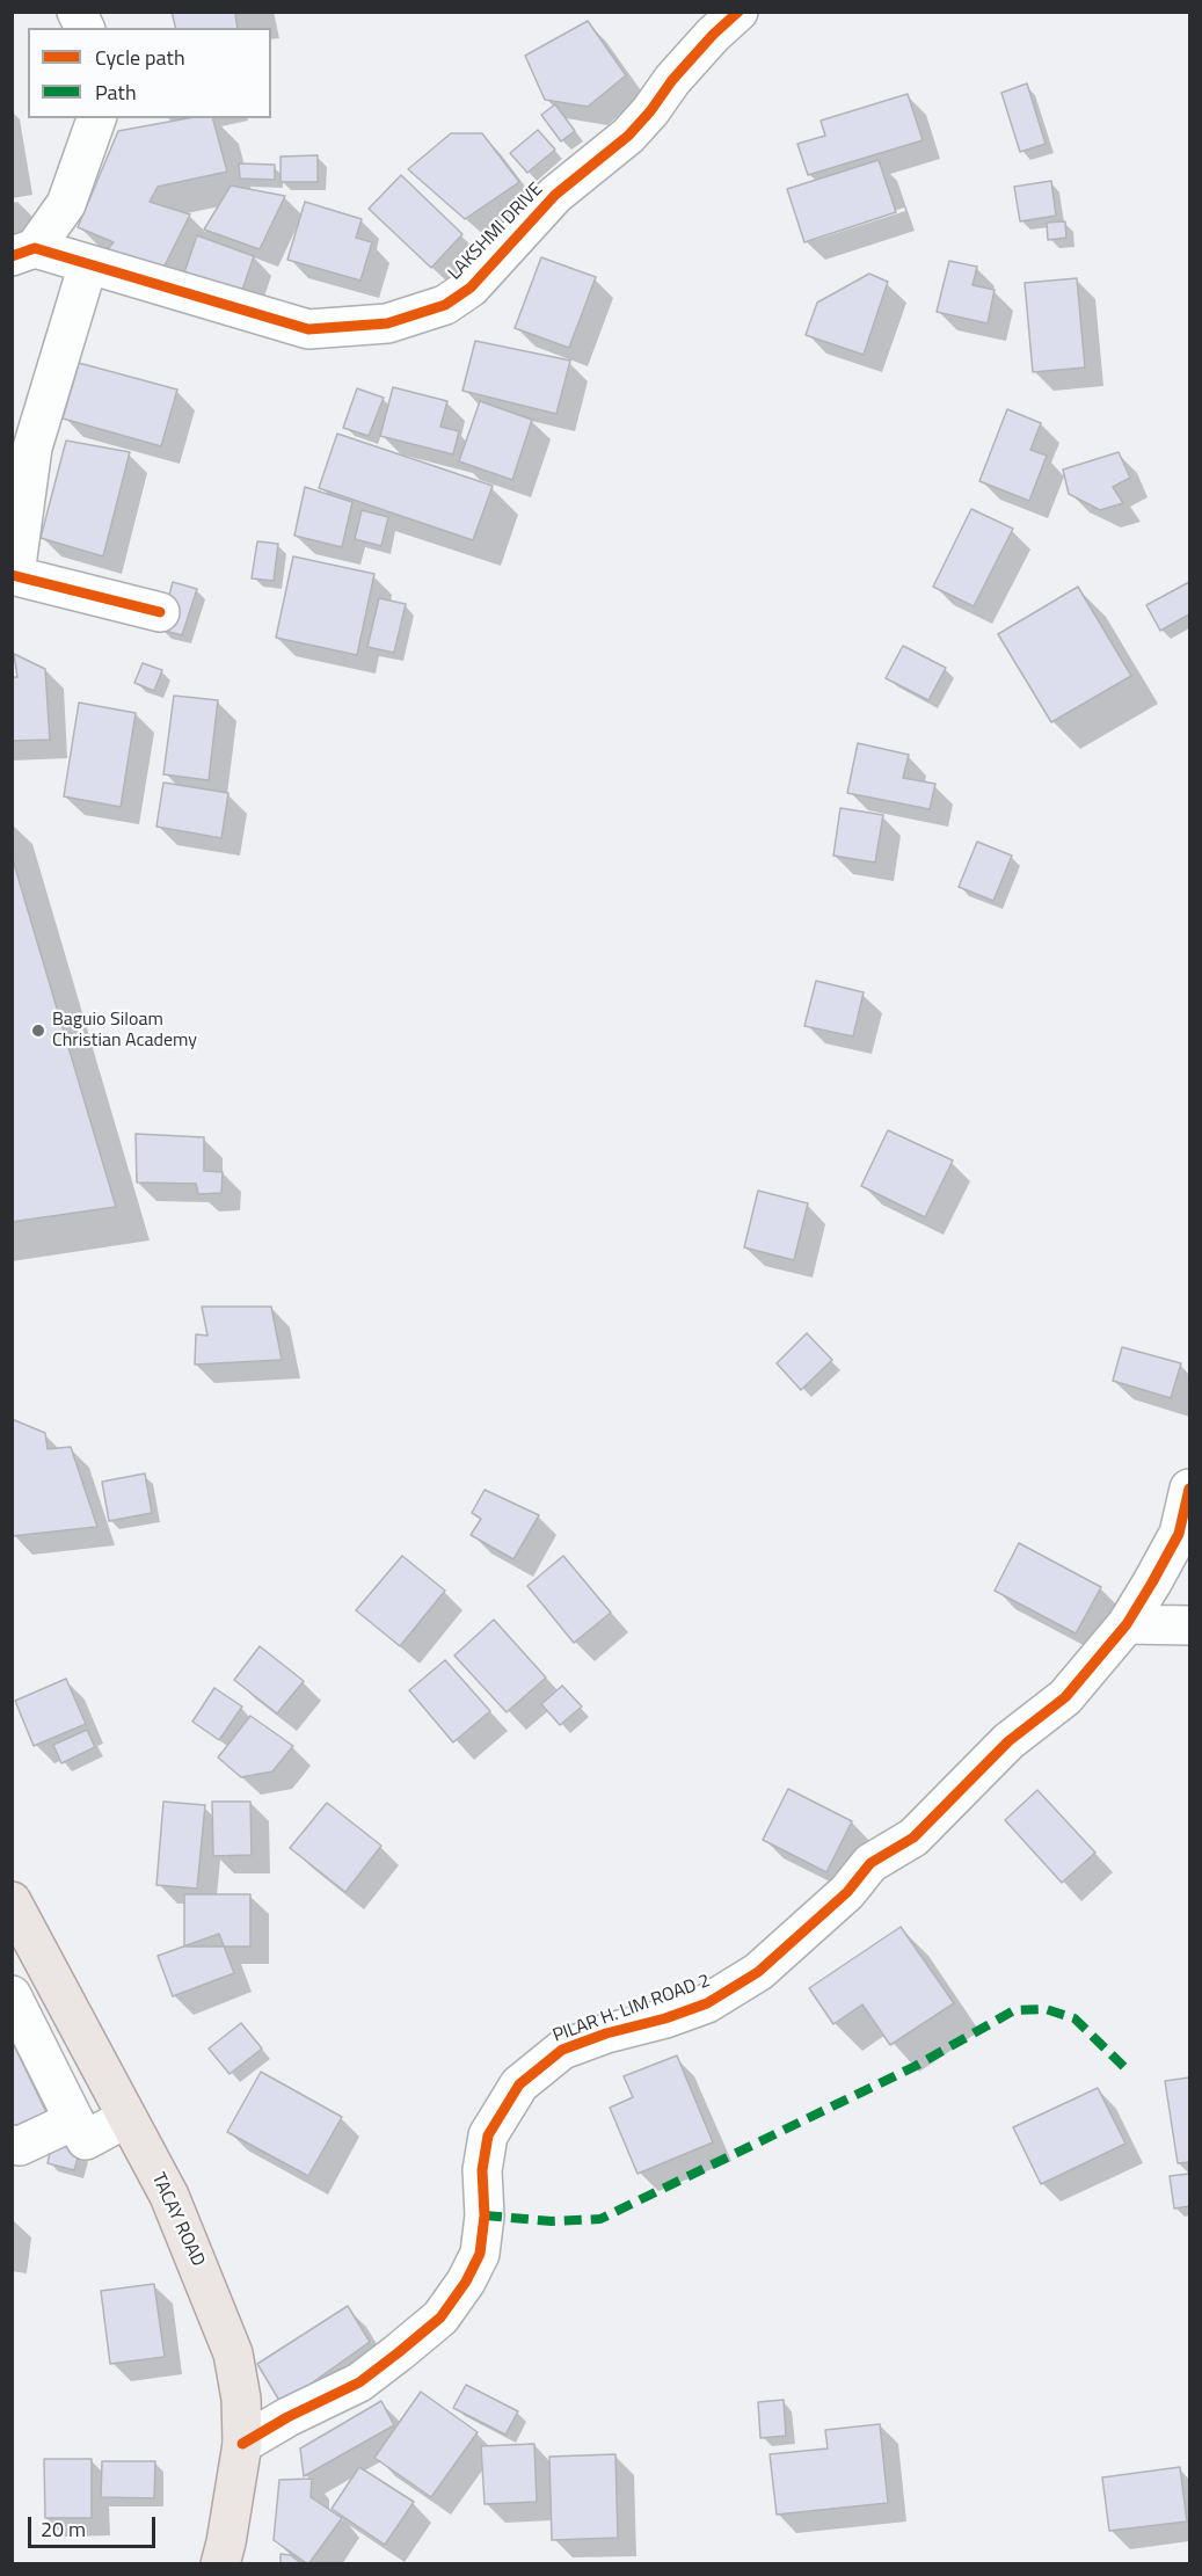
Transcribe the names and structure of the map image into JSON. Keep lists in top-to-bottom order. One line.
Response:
{"streets":{"main road":["TACAY ROAD"],"street":["LAKSHMI DRIVE","PILAR H. LIM ROAD 2"]},"crossings":[["PILAR H. LIM ROAD 2","TACAY ROAD"]],"places":["Baguio Siloam Christian Academy"],"legend":["Cycle path","Path"],"scale_bar":"20 m"}
